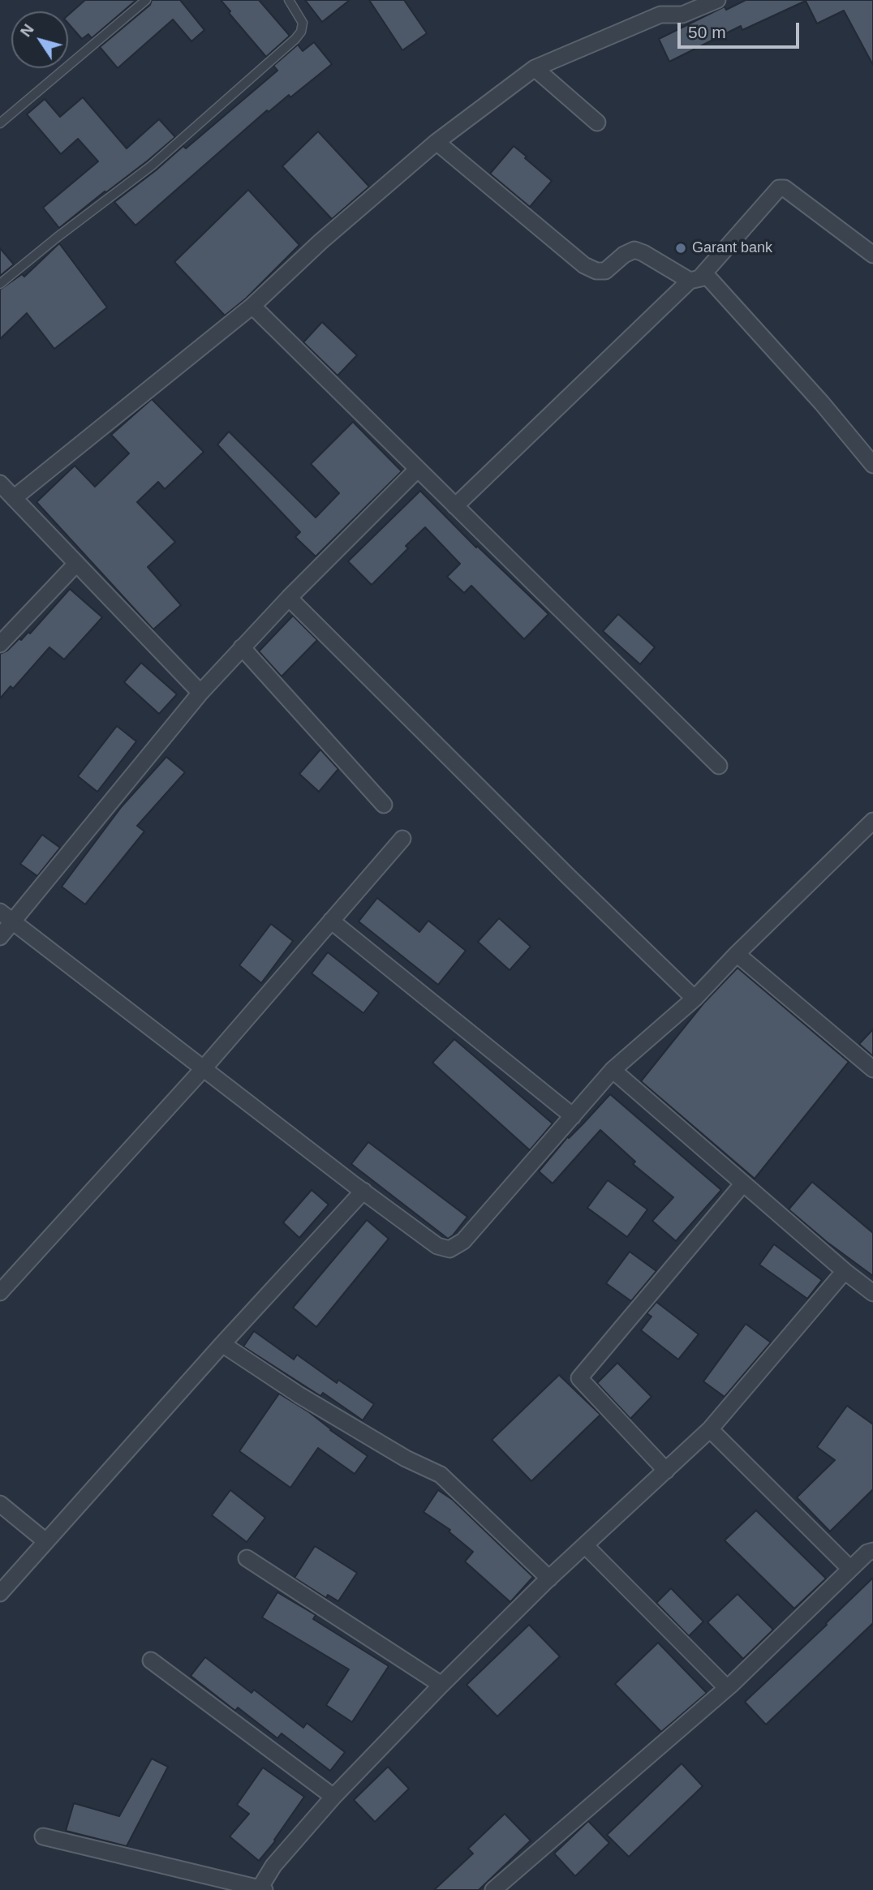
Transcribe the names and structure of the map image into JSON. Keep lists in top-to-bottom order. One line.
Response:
{"places":["Garant bank"],"scale_bar":"50 m","north":"top left"}
